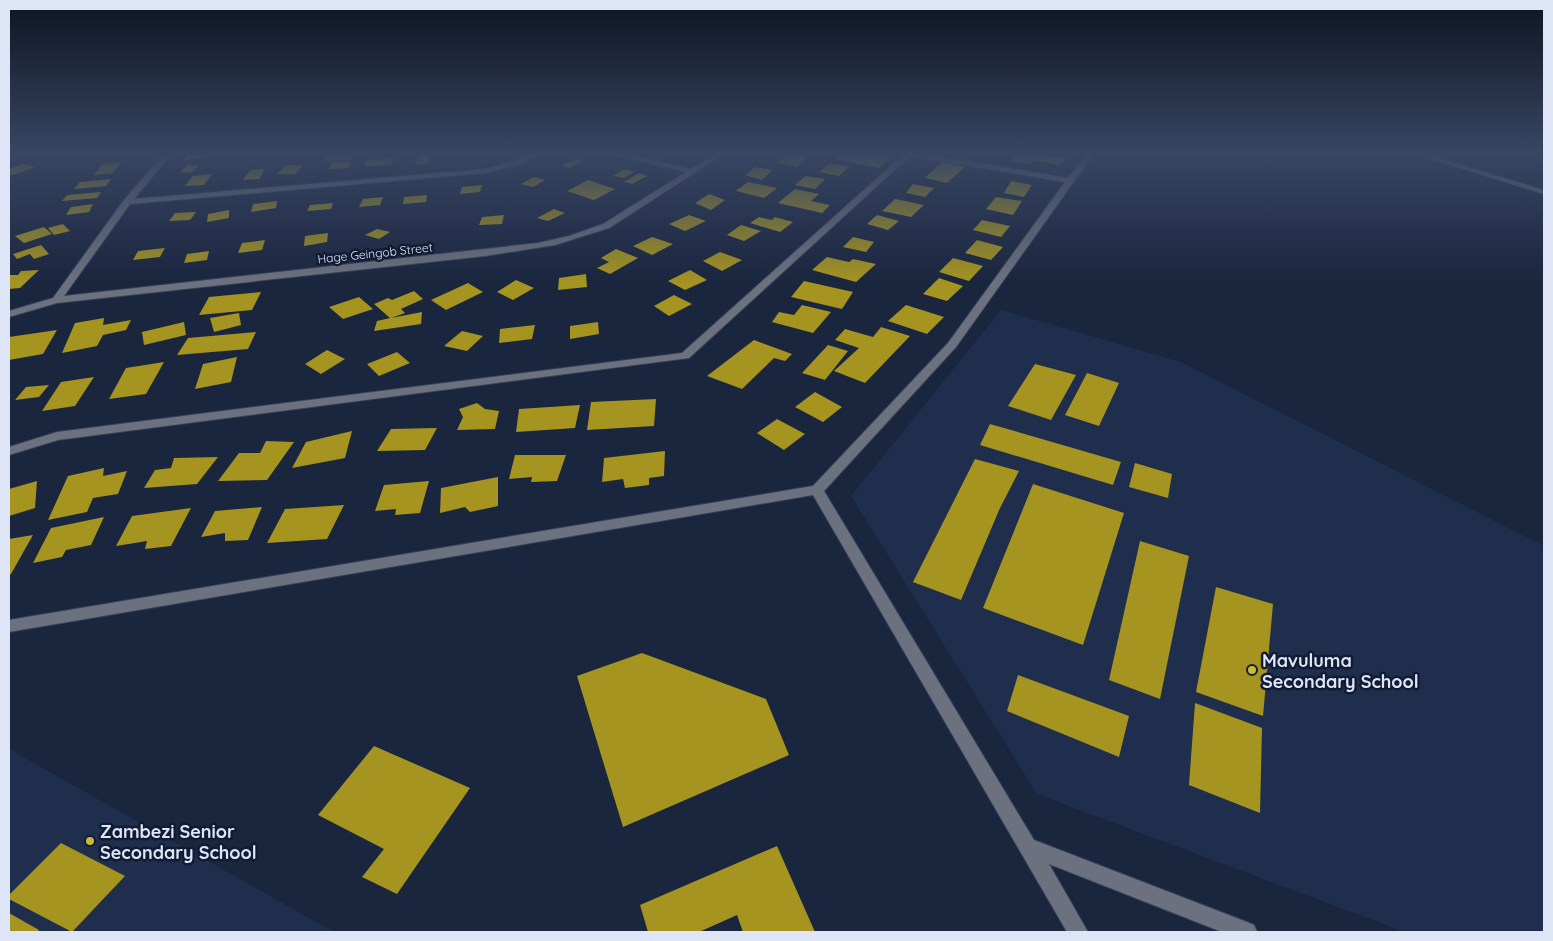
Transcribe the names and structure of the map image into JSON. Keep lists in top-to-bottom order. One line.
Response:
{"streets":{"street":["Hage Geingob Street"]},"places":["Mavuluma Secondary School","Zambezi Senior Secondary School"]}
